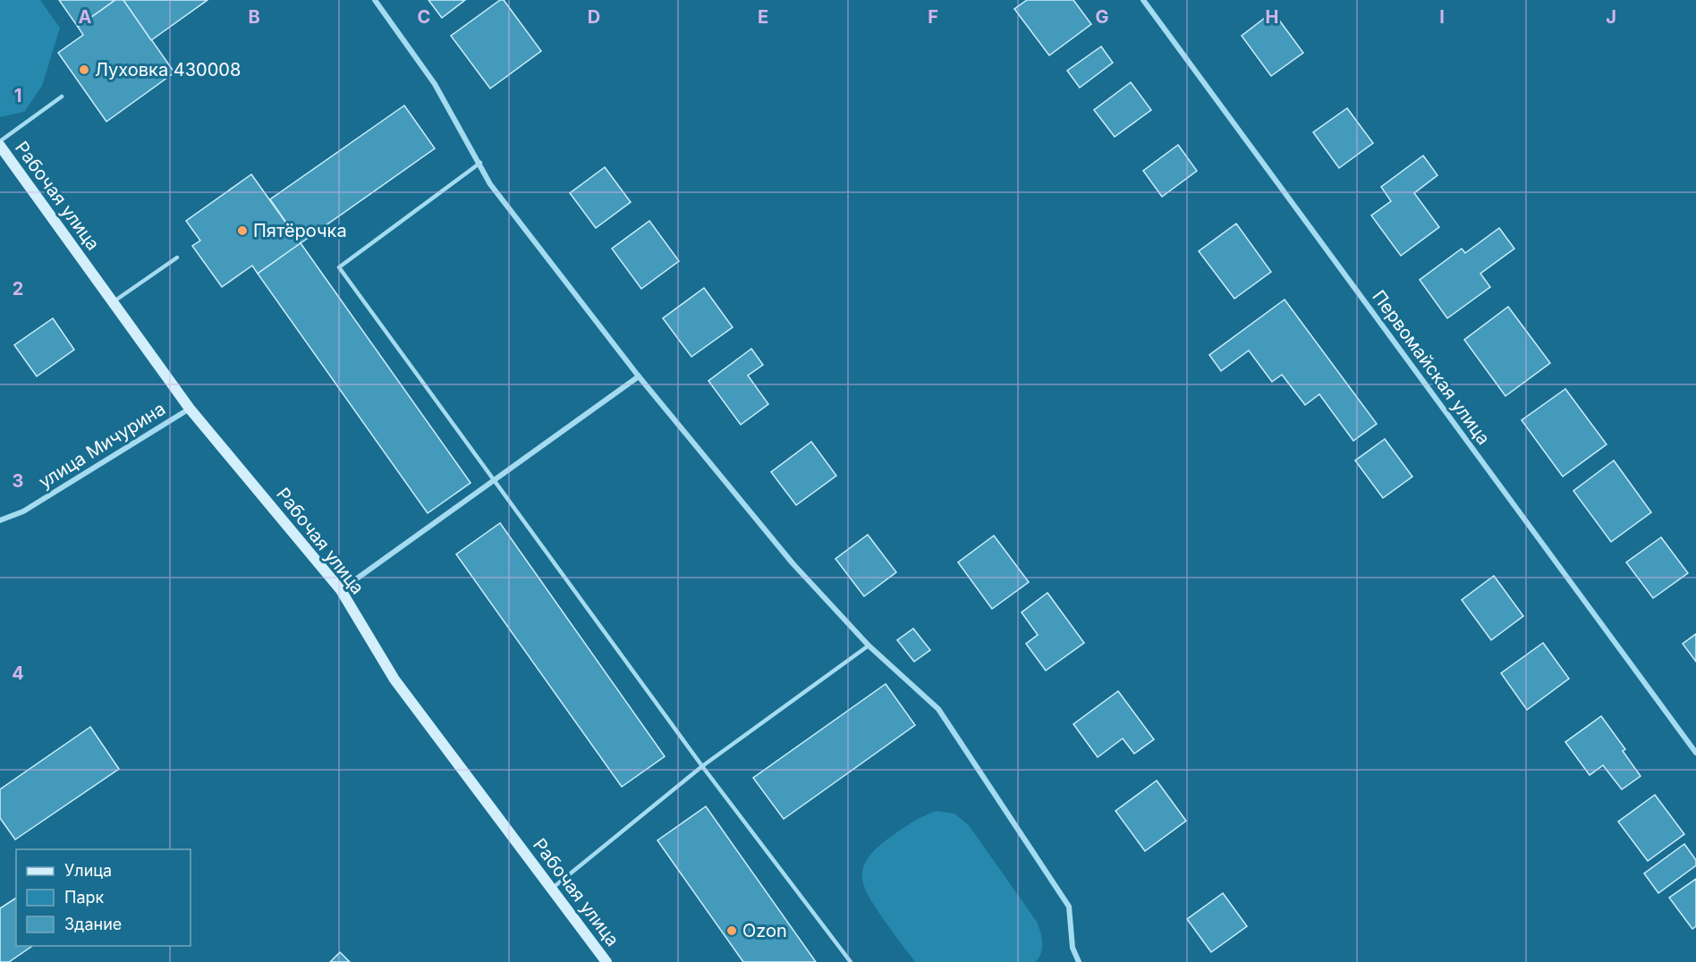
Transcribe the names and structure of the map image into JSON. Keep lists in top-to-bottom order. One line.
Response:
{"streets":{"street":["Рабочая улица","Первомайская улица","улица Мичурина"]},"crossings":[["Рабочая улица","улица Мичурина"]],"places":["Луховка 430008","Пятёрочка","Ozon"],"legend":["Улица","Парк","Здание"],"grid":{"columns":["A","B","C","D","E","F","G","H","I","J"],"rows":["1","2","3","4"]}}
